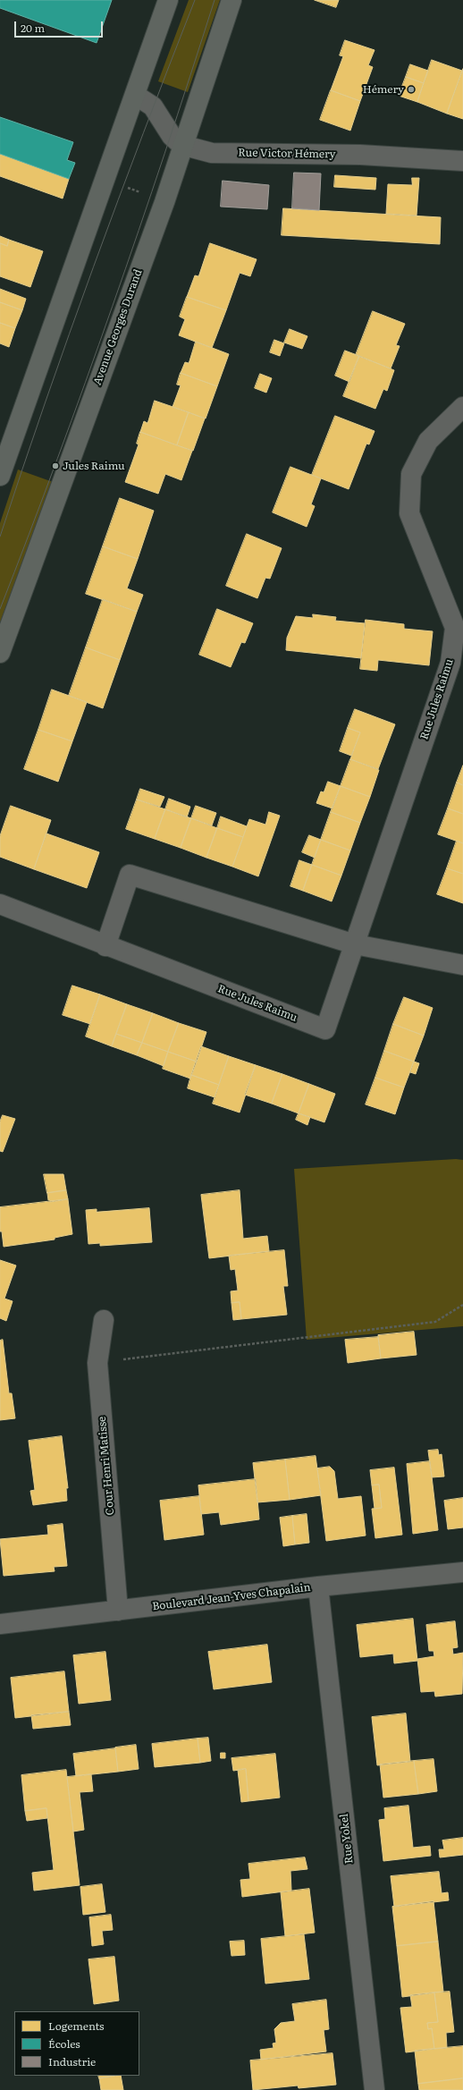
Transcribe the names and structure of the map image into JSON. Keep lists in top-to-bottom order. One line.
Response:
{"streets":{"main road":["Avenue Georges Durand"],"street":["Rue Victor Hémery","Rue Jules Raimu","Cour Henri Matisse","Boulevard Jean-Yves Chapalain","Rue Yokel"]},"crossings":[["Rue Victor Hémery","Avenue Georges Durand"],["Cour Henri Matisse","Boulevard Jean-Yves Chapalain"],["Boulevard Jean-Yves Chapalain","Rue Yokel"]],"places":["Hémery","Jules Raimu"],"legend":["Logements","Écoles","Industrie"],"scale_bar":"20 m"}
